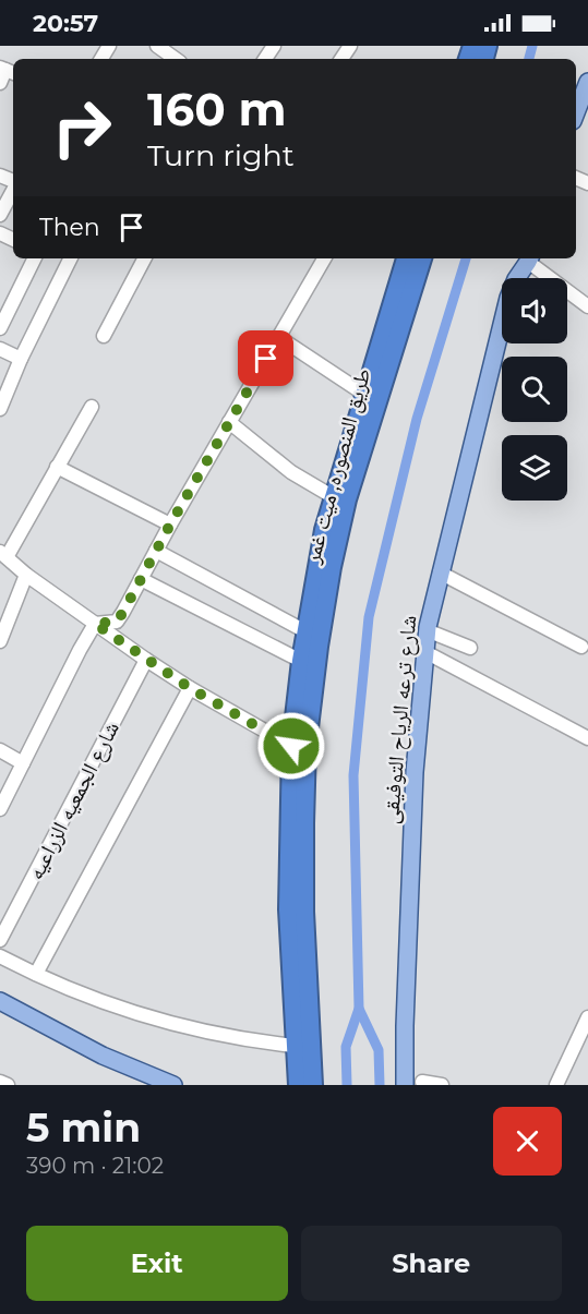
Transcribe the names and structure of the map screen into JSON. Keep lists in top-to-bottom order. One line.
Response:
{"streets":{"highway":["طريق المنصوره, ميت غمر"],"main road":["شارع ترعه الرياح التوفيقى"],"street":["شارع الجمعيه الزراعيه"]},"page":{"status":"20:57","turn":["160 m","Turn right"],"then":"Then","heading":["5 min","390 m · 21:02"],"buttons":["Exit","Share"]}}
